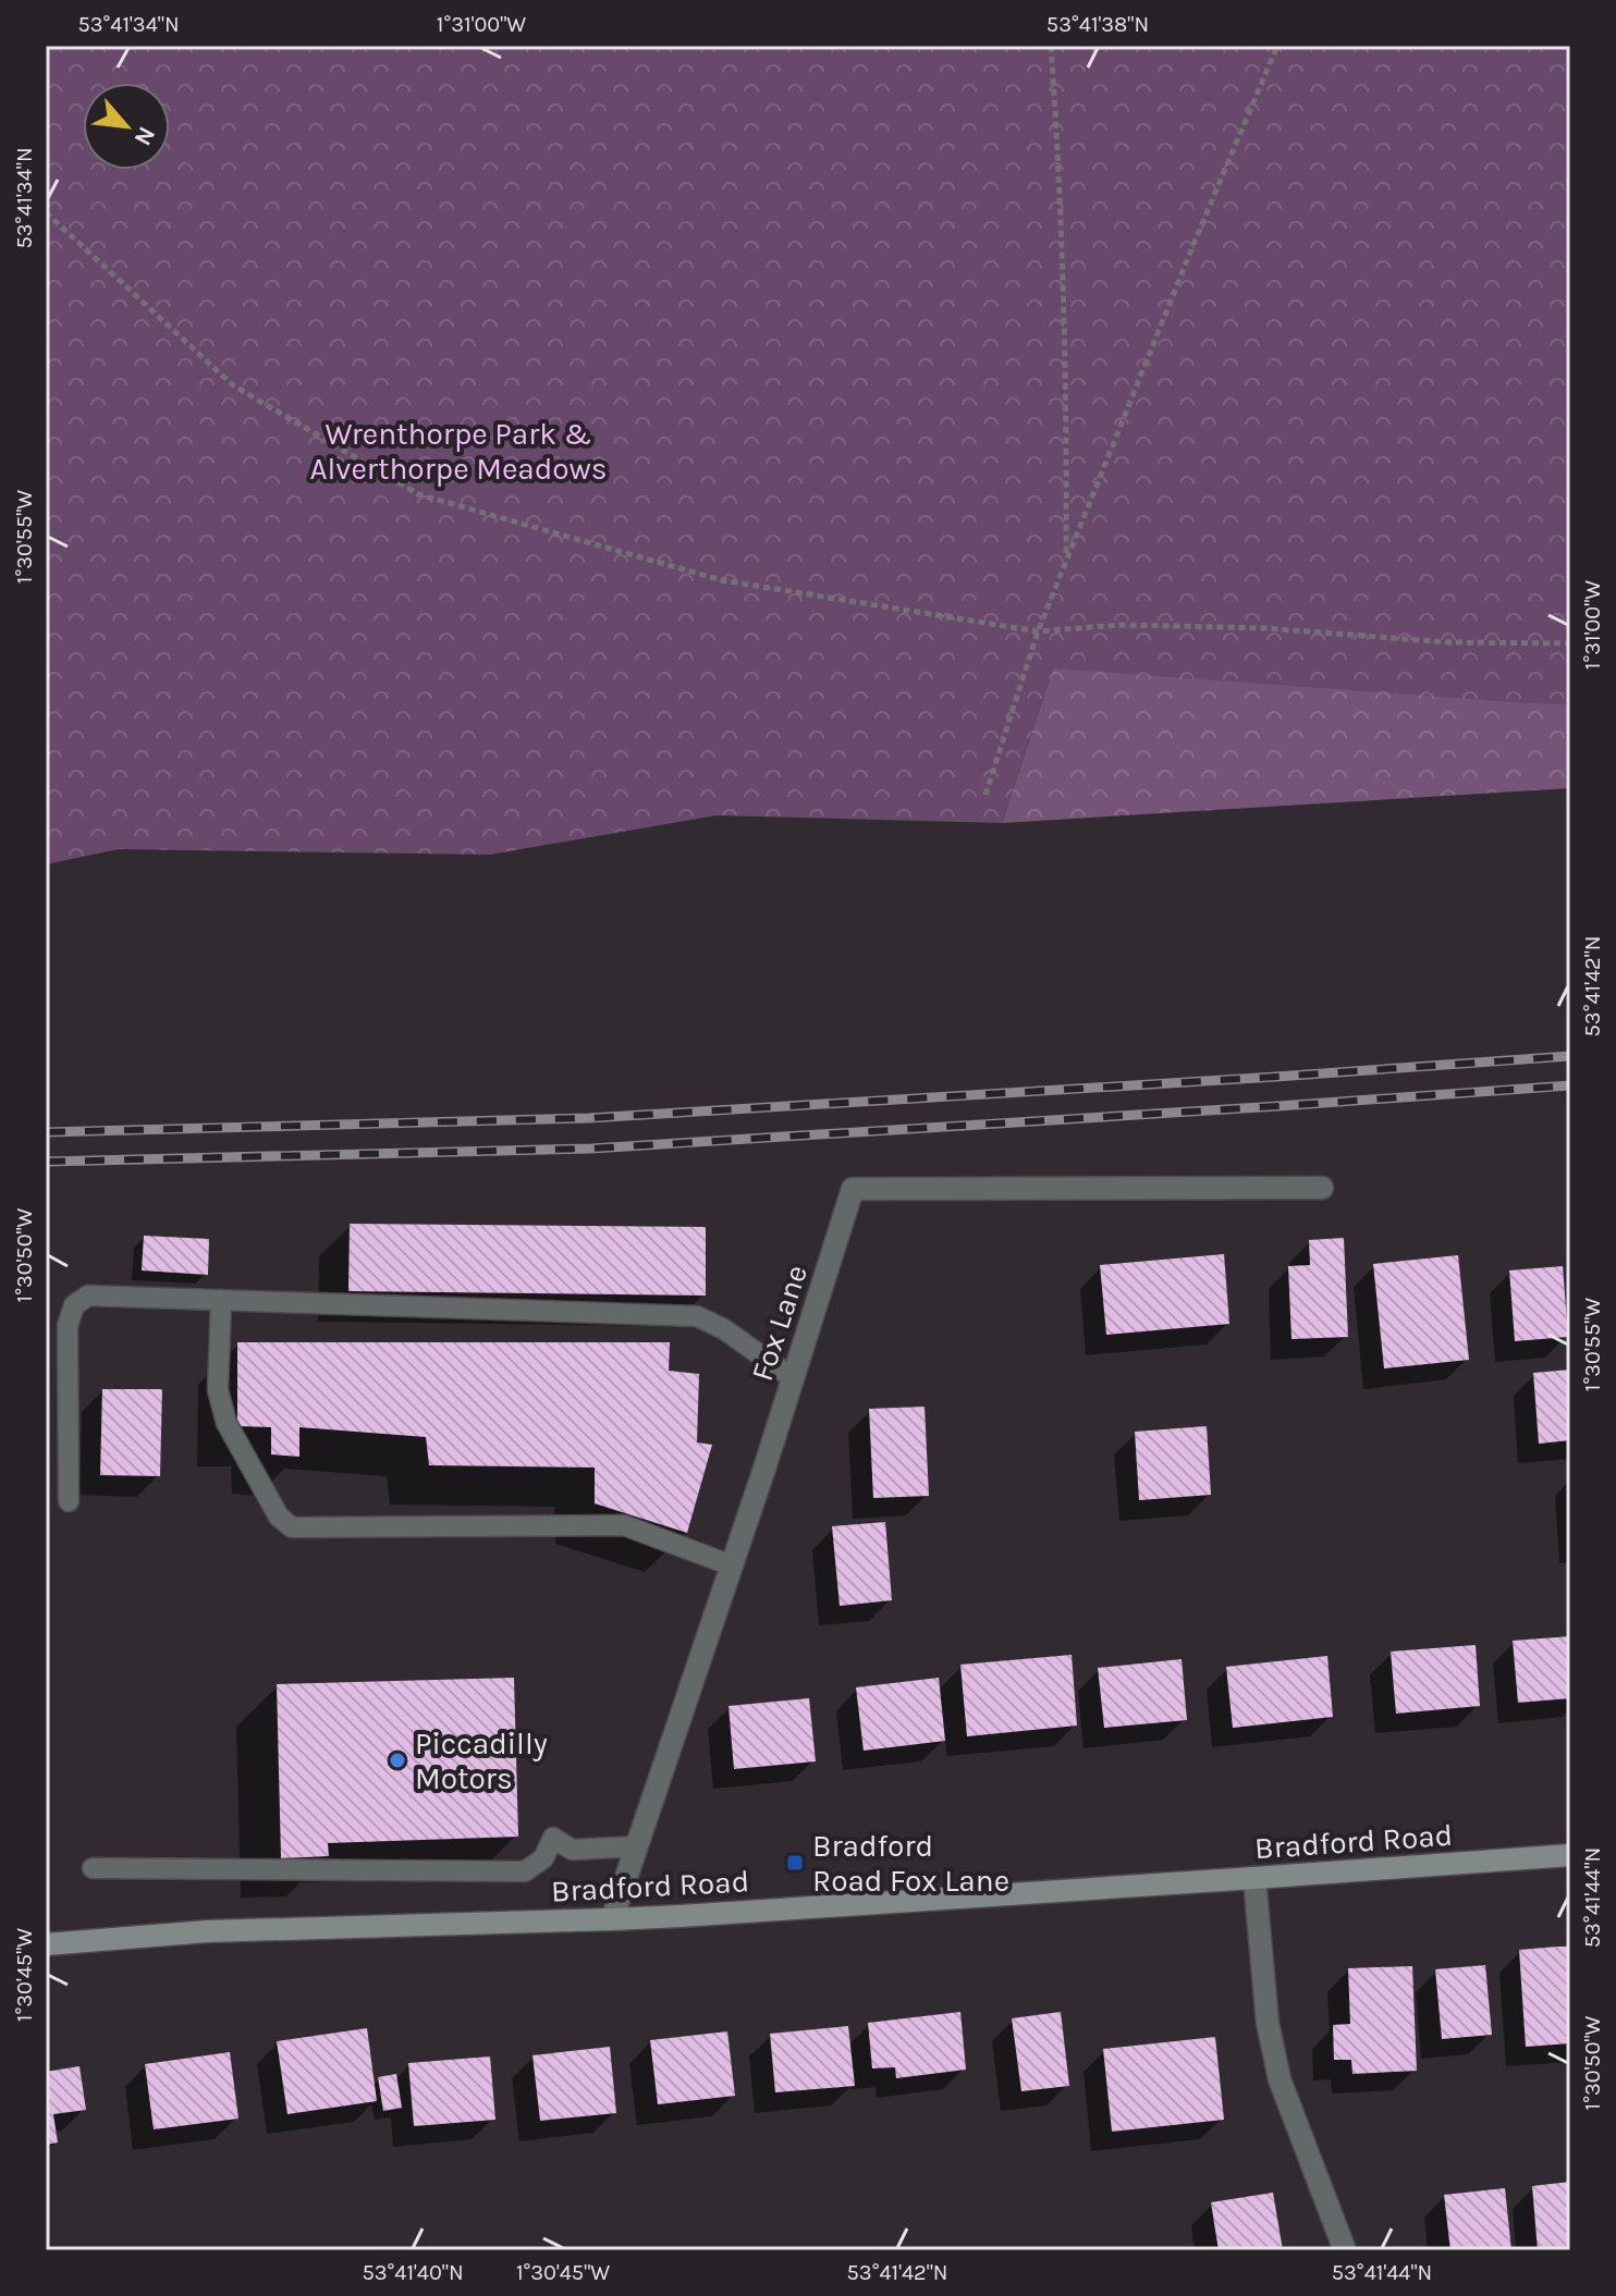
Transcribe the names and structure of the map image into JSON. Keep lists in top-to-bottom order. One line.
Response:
{"streets":{"street":["Fox Lane","Bradford Road"]},"crossings":[["Fox Lane","Bradford Road"]],"parks":["Wrenthorpe Park & Alverthorpe Meadows"],"places":{"other":["Piccadilly Motors"],"transit":["Bradford Road Fox Lane"]},"north":"bottom right","coordinates":["53°41'34\"N","1°31'00\"W","53°41'38\"N","1°30'55\"W","53°41'42\"N","1°30'50\"W","53°41'44\"N","1°30'45\"W","53°41'40\"N"]}
